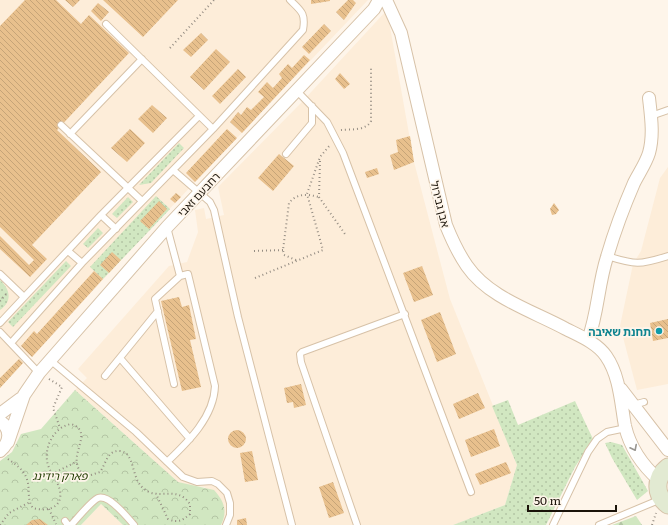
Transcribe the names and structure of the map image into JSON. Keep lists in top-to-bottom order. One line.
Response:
{"streets":{"street":["רחבעם זאבי","אבן גבירול"]},"parks":["פארק רידינג"],"places":["תחנת שאיבה"],"scale_bar":"50 m"}
